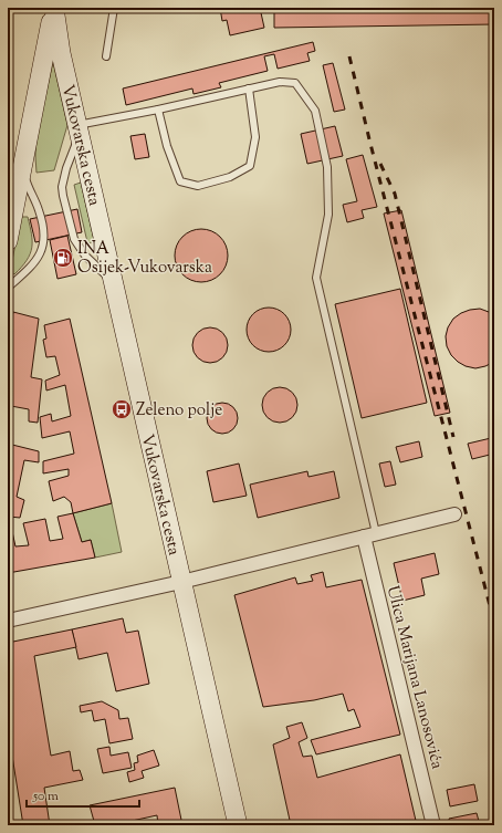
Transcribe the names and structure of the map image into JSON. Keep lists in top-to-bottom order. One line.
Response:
{"streets":{"main road":["Vukovarska cesta"],"street":["Ulica Marijana Lanosovića"]},"places":{"fuel station":["INA Osijek-Vukovarska"],"bus stop":["Zeleno polje"]},"scale_bar":"50 m"}
